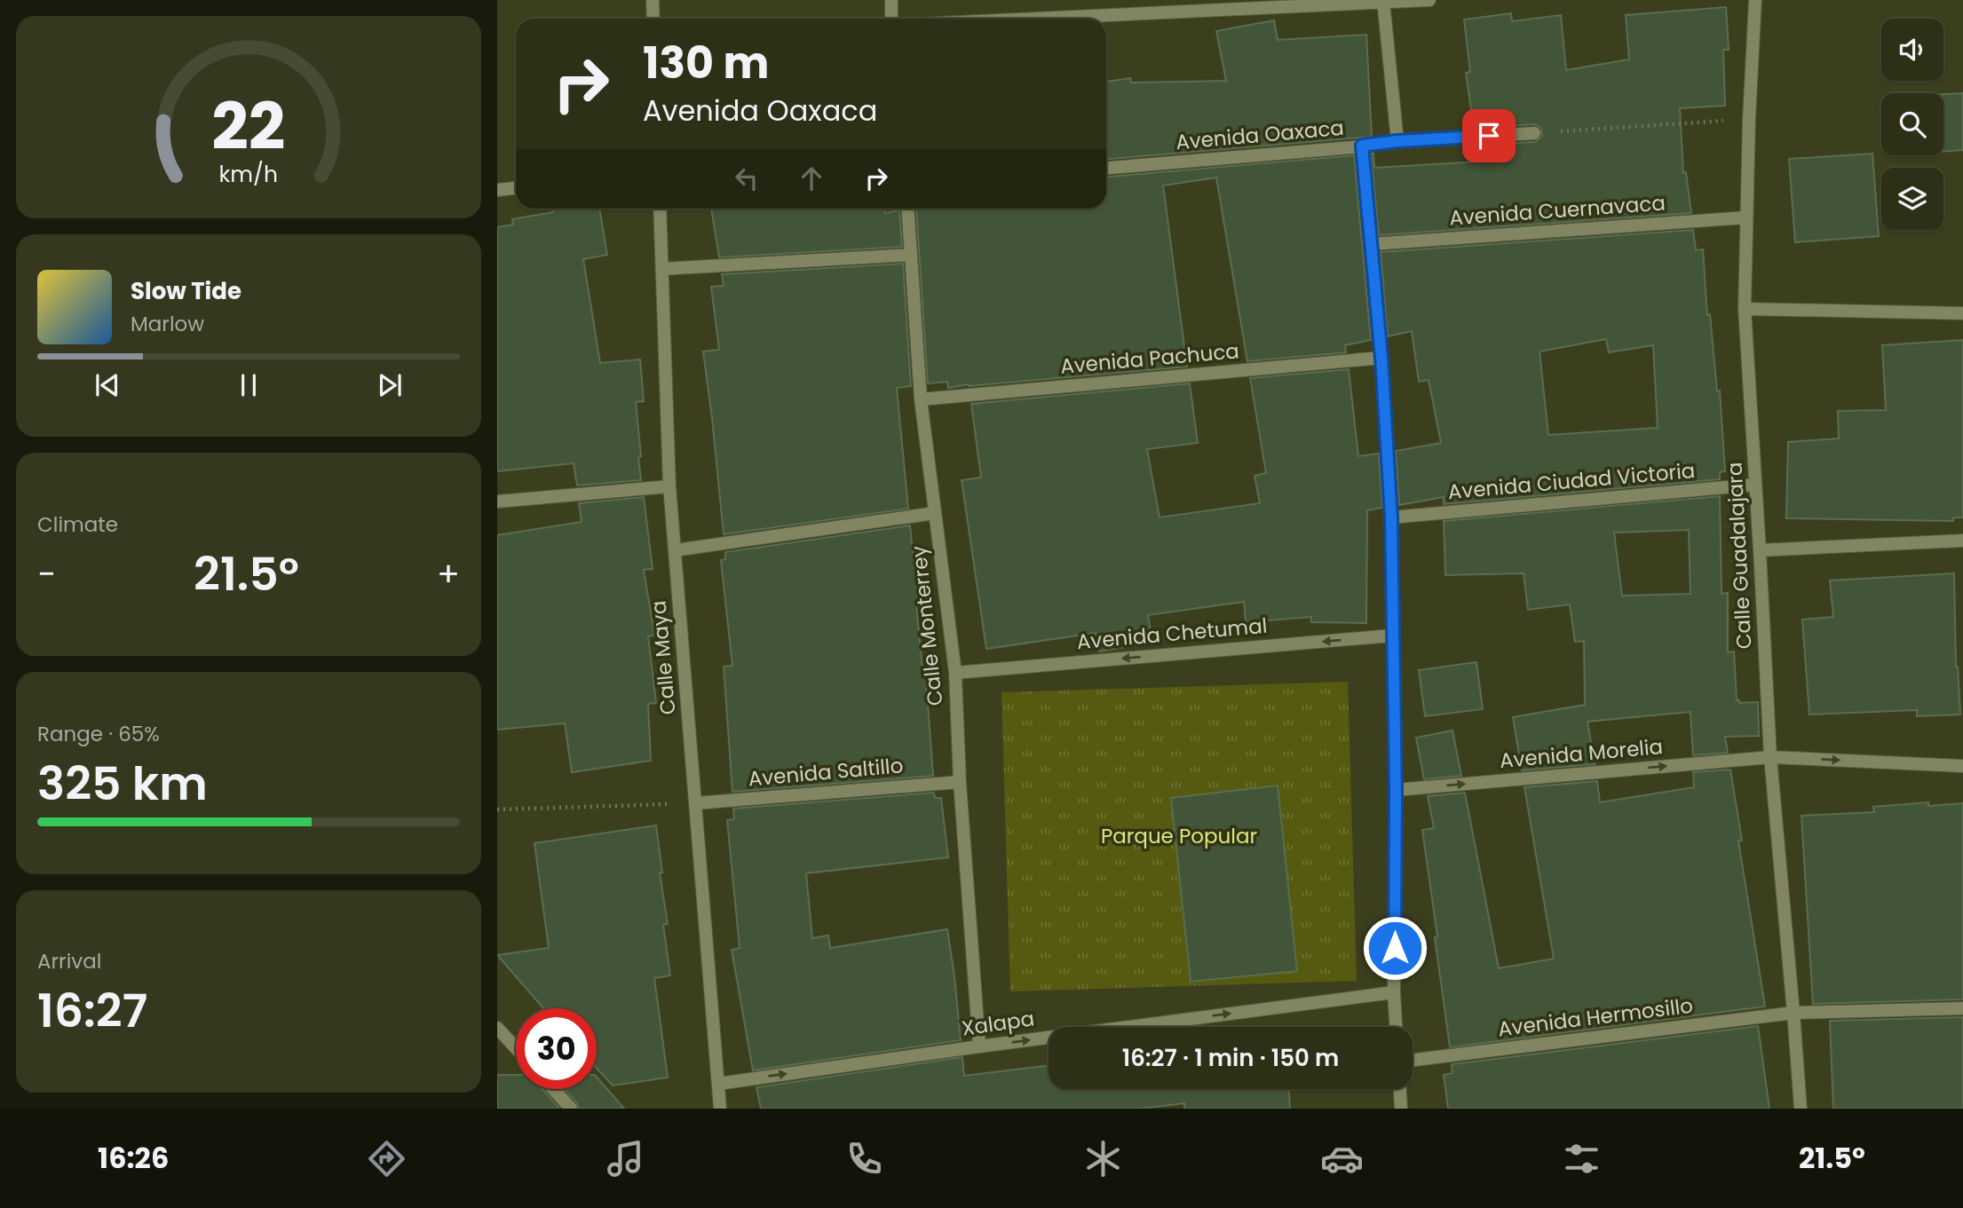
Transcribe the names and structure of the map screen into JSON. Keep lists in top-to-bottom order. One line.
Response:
{"streets":{"street":["Avenida Oaxaca","Avenida Cuernavaca","Avenida Pachuca","Avenida Ciudad Victoria","Calle Guadalajara","Calle Monterrey","Avenida Chetumal","Calle Maya","Avenida Morelia","Avenida Saltillo","Avenida Hermosillo","Xalapa"]},"crossings":[["Avenida Cuernavaca","Calle Guadalajara"],["Avenida Pachuca","Calle Monterrey"],["Avenida Ciudad Victoria","Calle Guadalajara"],["Calle Guadalajara","Avenida Morelia"],["Calle Guadalajara","Avenida Hermosillo"],["Calle Monterrey","Avenida Chetumal"],["Calle Monterrey","Avenida Saltillo"],["Calle Monterrey","Xalapa"],["Calle Maya","Avenida Saltillo"],["Calle Maya","Xalapa"]],"one_way":["Avenida Chetumal","Avenida Morelia","Xalapa"],"parks":["Parque Popular"],"page":{"turn":["130 m","Avenida Oaxaca"],"song":["Slow Tide","Marlow"],"tile":["Climate",["Range · 65%","325 km"],["Arrival","16:27"]],"heat":["−","21.5°","+"],"limit":"30","trip":"16:27 · 1 min · 150 m","tabs":["16:26","21.5°"],"gauge":["22","km/h"]}}
